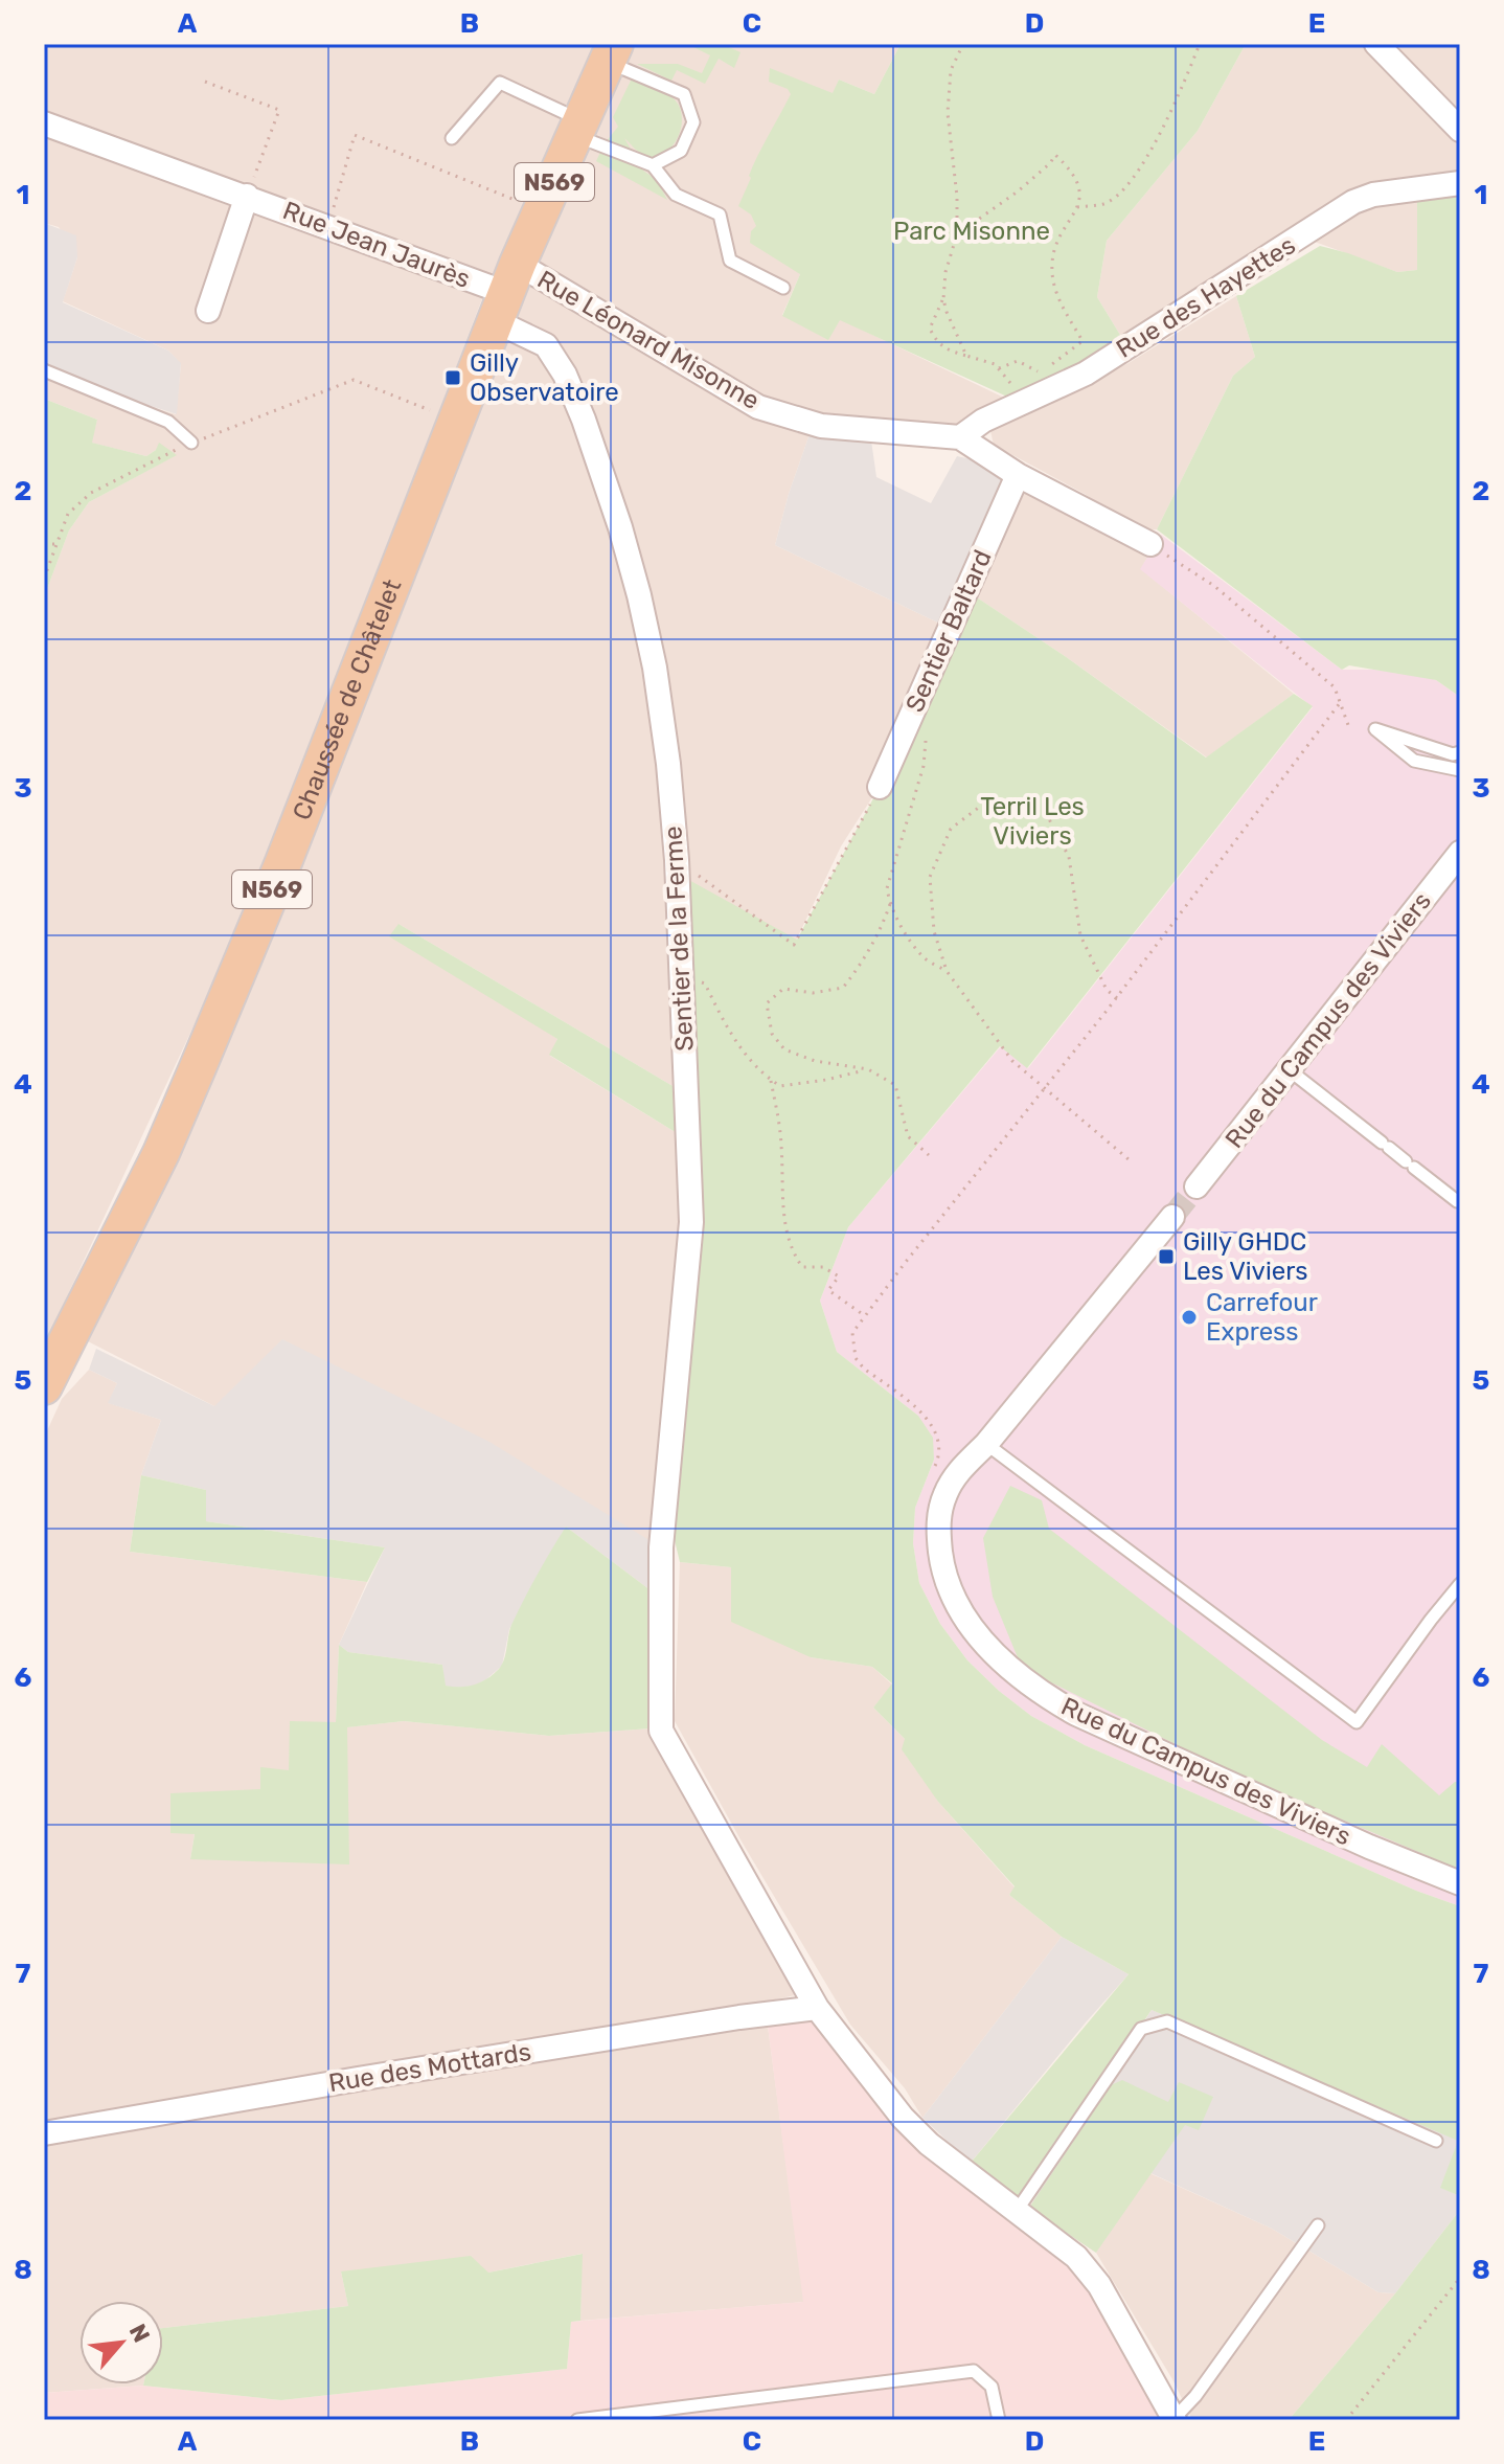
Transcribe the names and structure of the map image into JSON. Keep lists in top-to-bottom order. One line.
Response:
{"streets":{"main road":["N569","Chaussée de Châtelet"],"street":["Rue Jean Jaurès","Rue des Hayettes","Rue Léonard Misonne","Sentier Baltard","Sentier de la Ferme","Rue du Campus des Viviers","Rue des Mottards"]},"crossings":[["Rue Jean Jaurès","Rue Léonard Misonne"],["Rue Jean Jaurès","Chaussée de Châtelet"],["Rue Jean Jaurès","Sentier de la Ferme"],["Rue des Hayettes","Rue Léonard Misonne"],["Rue Léonard Misonne","Sentier Baltard"],["Rue Léonard Misonne","Chaussée de Châtelet"],["Rue Léonard Misonne","Sentier de la Ferme"],["Chaussée de Châtelet","Sentier de la Ferme"],["Sentier de la Ferme","Rue des Mottards"]],"parks":["Parc Misonne","Terril Les Viviers"],"places":{"transit":["Gilly Observatoire","Gilly GHDC Les Viviers"],"other":["Carrefour Express"]},"north":"top right","grid":{"columns":["A","B","C","D","E"],"rows":["1","2","3","4","5","6","7","8"]}}
